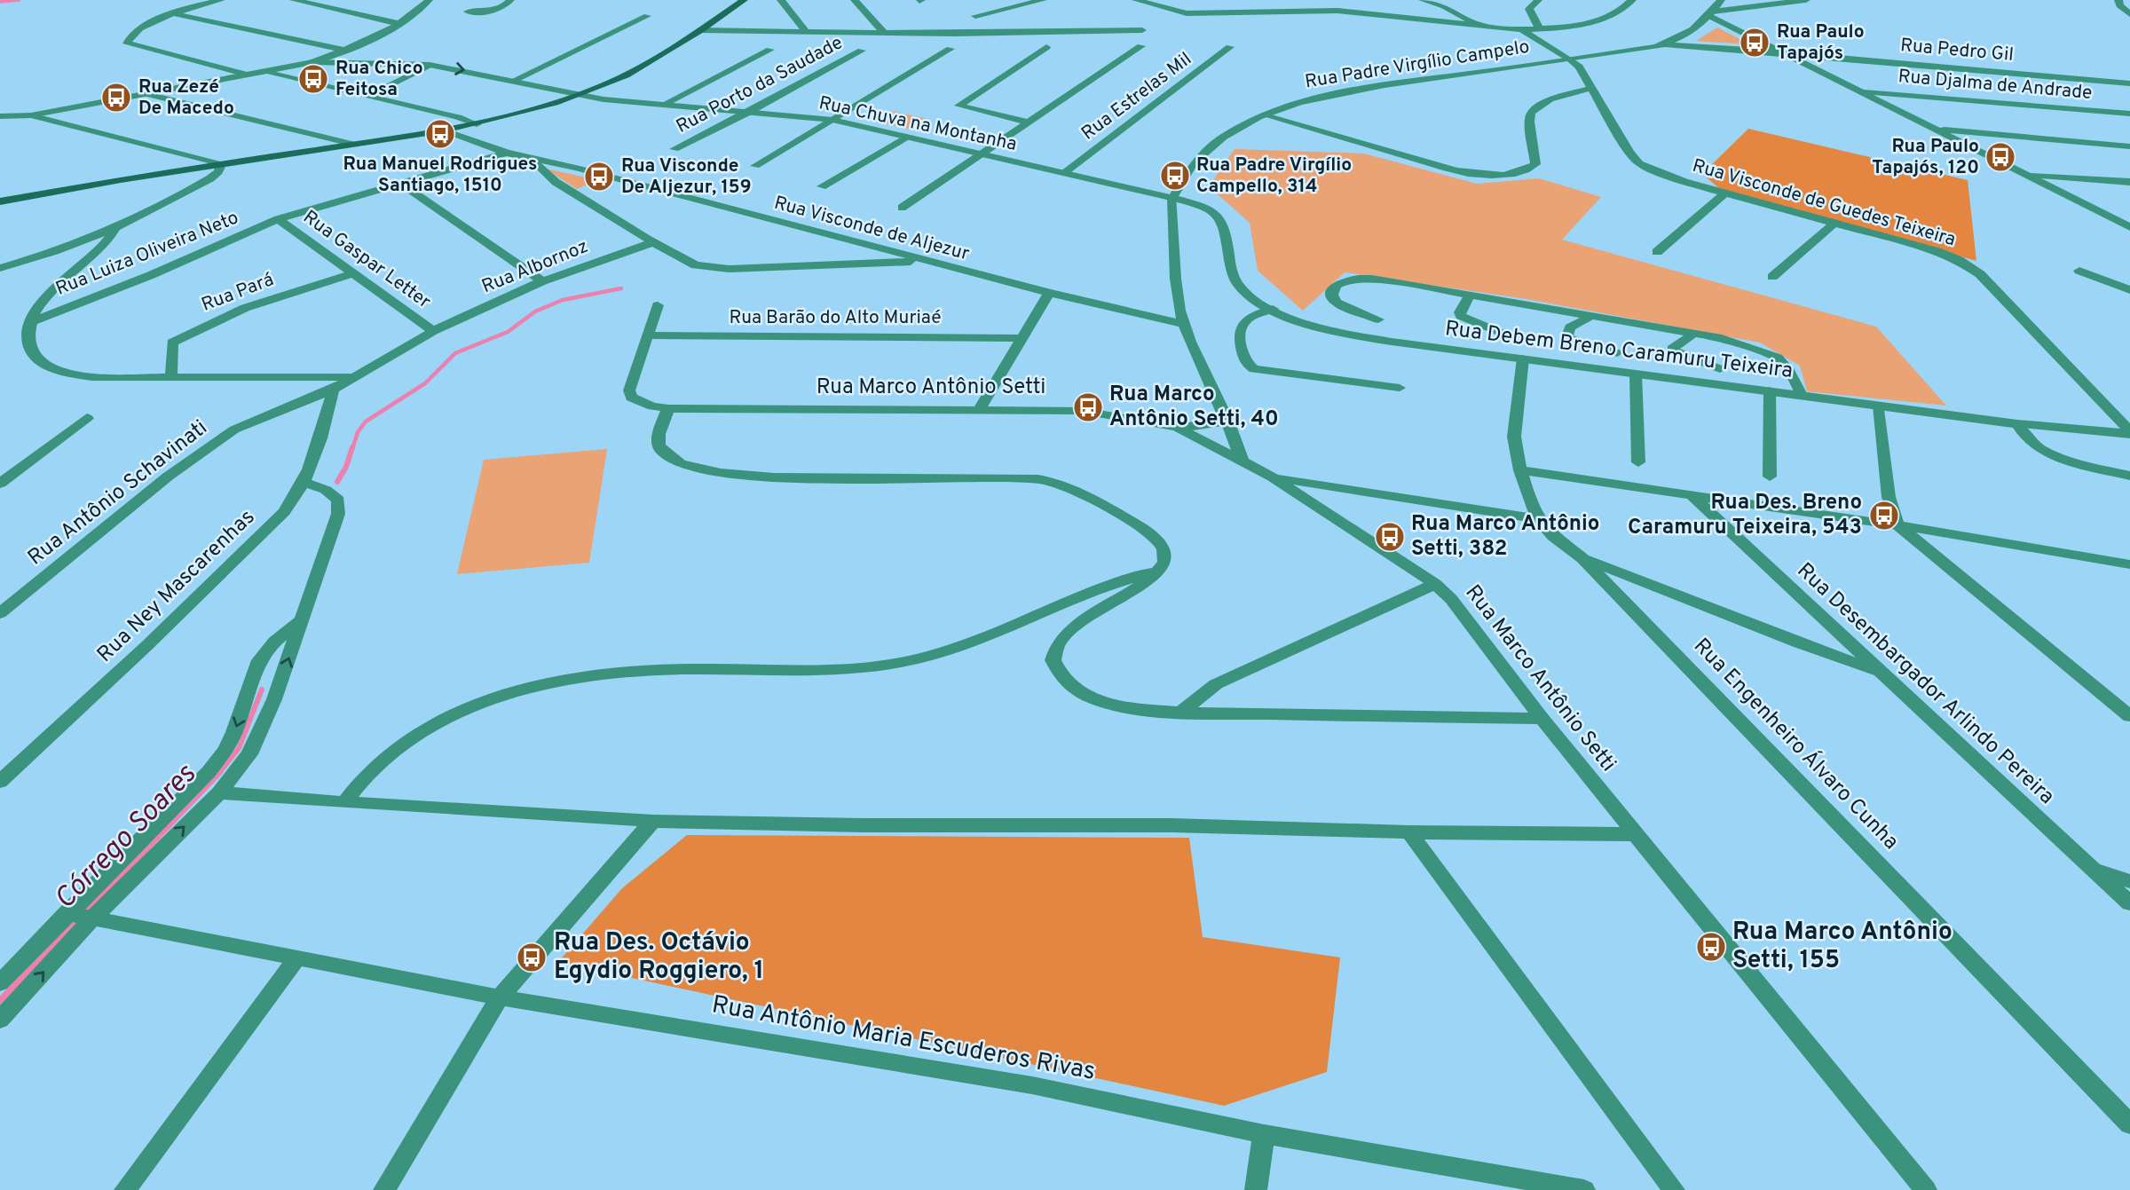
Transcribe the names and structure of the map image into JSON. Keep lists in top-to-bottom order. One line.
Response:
{"streets":{"street":["Rua Pedro Gil","Rua Padre Virgílio Campelo","Rua Porto da Saudade","Rua Djalma de Andrade","Rua Estrelas Mil","Rua Chuva na Montanha","Rua Visconde de Guedes Teixeira","Rua Visconde de Aljezur","Rua Luiza Oliveira Neto","Rua Gaspar Letter","Rua Albornoz","Rua Pará","Rua Barão do Alto Muriaé","Rua Debem Breno Caramuru Teixeira","Rua Marco Antônio Setti","Rua Antônio Schavinati","Rua Ney Mascarenhas","Rua Desembargador Arlindo Pereira","Rua Engenheiro Álvaro Cunha","Rua Antônio Maria Escuderos Rivas"]},"crossings":[["Rua Pedro Gil","Rua Padre Virgílio Campelo"],["Rua Padre Virgílio Campelo","Rua Chuva na Montanha"],["Rua Padre Virgílio Campelo","Rua Visconde de Guedes Teixeira"],["Rua Padre Virgílio Campelo","Rua Debem Breno Caramuru Teixeira"],["Rua Porto da Saudade","Rua Chuva na Montanha"],["Rua Estrelas Mil","Rua Chuva na Montanha"],["Rua Chuva na Montanha","Rua Debem Breno Caramuru Teixeira"],["Rua Visconde de Guedes Teixeira","Rua Debem Breno Caramuru Teixeira"],["Rua Visconde de Aljezur","Rua Luiza Oliveira Neto"],["Rua Luiza Oliveira Neto","Rua Gaspar Letter"],["Rua Gaspar Letter","Rua Albornoz"],["Rua Gaspar Letter","Rua Pará"],["Rua Gaspar Letter","Rua Antônio Schavinati"],["Rua Albornoz","Rua Antônio Schavinati"],["Rua Barão do Alto Muriaé","Rua Marco Antônio Setti"],["Rua Debem Breno Caramuru Teixeira","Rua Engenheiro Álvaro Cunha"],["Rua Antônio Schavinati","Rua Ney Mascarenhas"]],"water":["Córrego Soares"],"places":{"bus stop":["Rua Paulo Tapajós","Rua Chico Feitosa","Rua Zezé De Macedo","Rua Manuel Rodrigues Santiago, 1510","Rua Paulo Tapajós, 120","Rua Padre Virgílio Campello, 314","Rua Visconde De Aljezur, 159","Rua Marco Antônio Setti, 40","Rua Des. Breno Caramuru Teixeira, 543","Rua Marco Antônio Setti, 382","Rua Marco Antônio Setti, 155","Rua Des. Octávio Egydio Roggiero, 1"]}}
